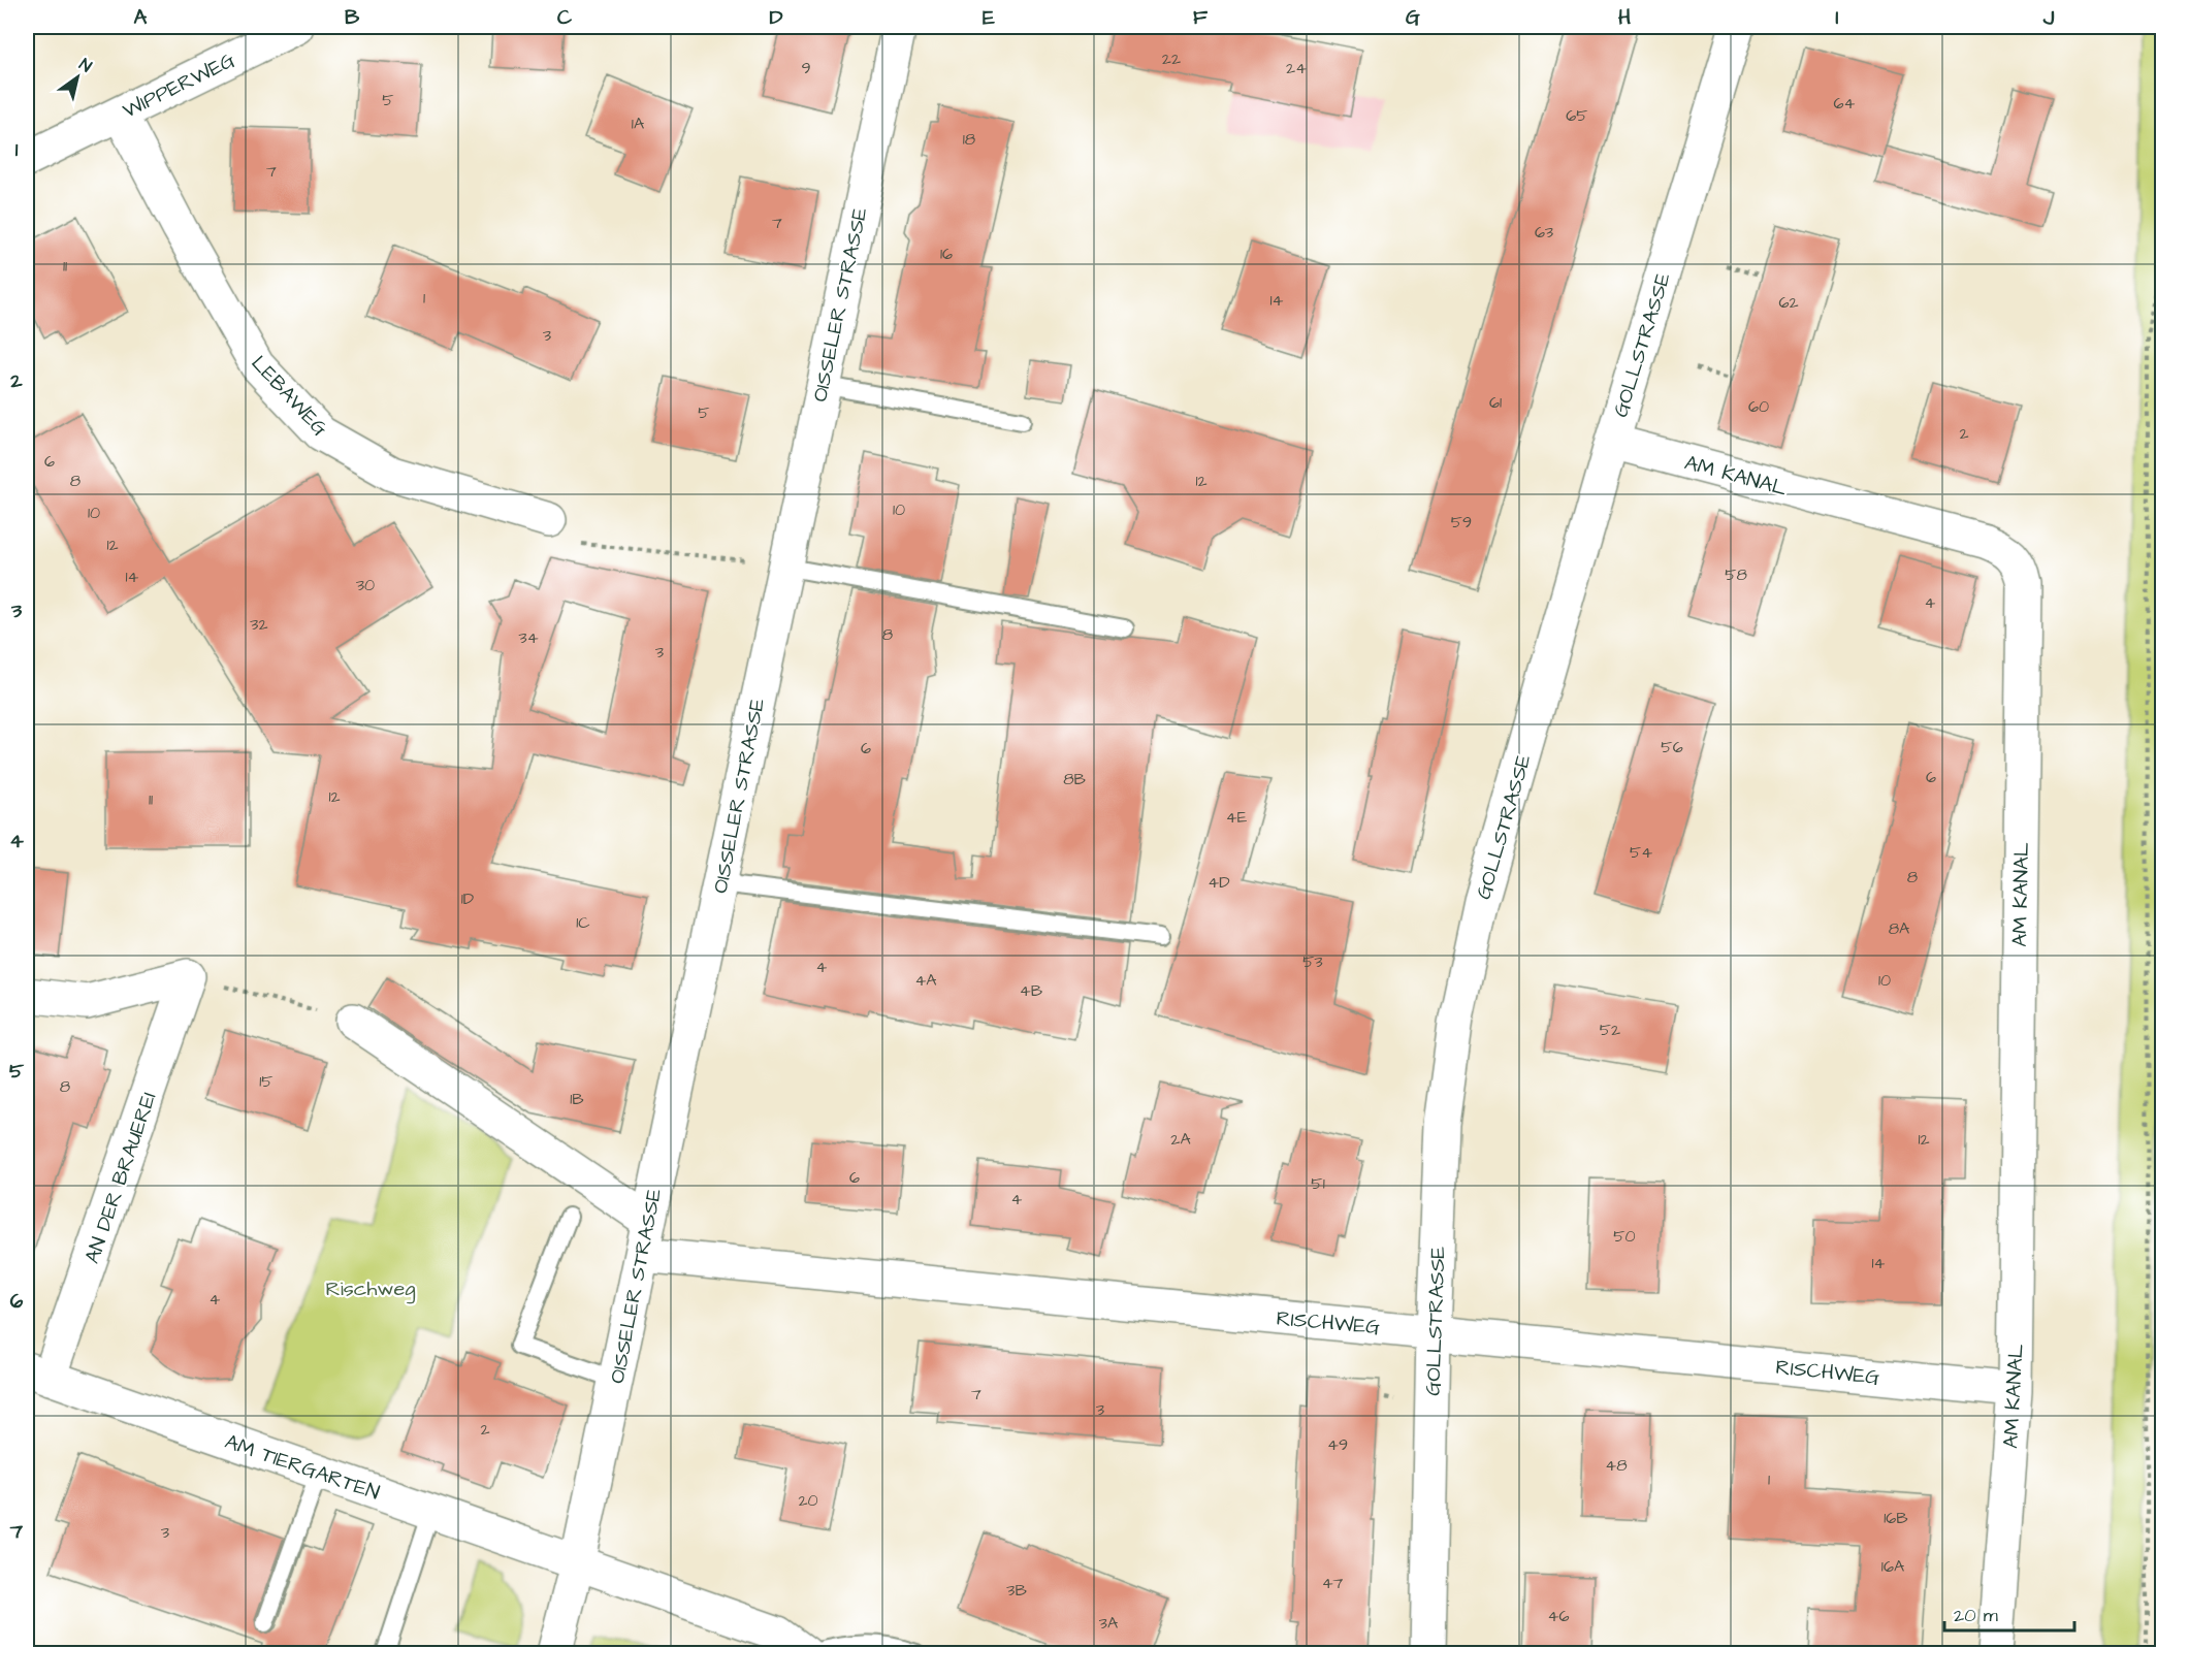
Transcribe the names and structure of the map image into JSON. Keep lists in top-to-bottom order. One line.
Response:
{"streets":{"street":["WIPPERWEG","OISSELER STRASSE","GOLLSTRASSE","LEBAWEG","AM KANAL","AN DER BRAUEREI","RISCHWEG","AM TIERGARTEN"]},"crossings":[["WIPPERWEG","LEBAWEG"],["OISSELER STRASSE","RISCHWEG"],["OISSELER STRASSE","AM TIERGARTEN"],["GOLLSTRASSE","AM KANAL"],["GOLLSTRASSE","RISCHWEG"],["AM KANAL","RISCHWEG"],["AN DER BRAUEREI","AM TIERGARTEN"]],"parks":["Rischweg"],"house_numbers":["22","9","24","5","64","65","1A","18","7","7","63","16","11","1","14","62","3","61","60","5","2","6","8","12","10","10","59","12","58","14","30","4","32","8","34","3","56","6","6","8B","12","11","4E","54","8","4D","1D","1C","8A","53","4","4A","10","4B","52","15","8","1B","2A","12","6","51","4","50","14","4","7","3","2","49","48","1","20","16B","3","16A","47","3B","46","3A"],"scale_bar":"20 m","north":"top right","grid":{"columns":["A","B","C","D","E","F","G","H","I","J"],"rows":["1","2","3","4","5","6","7"]}}
